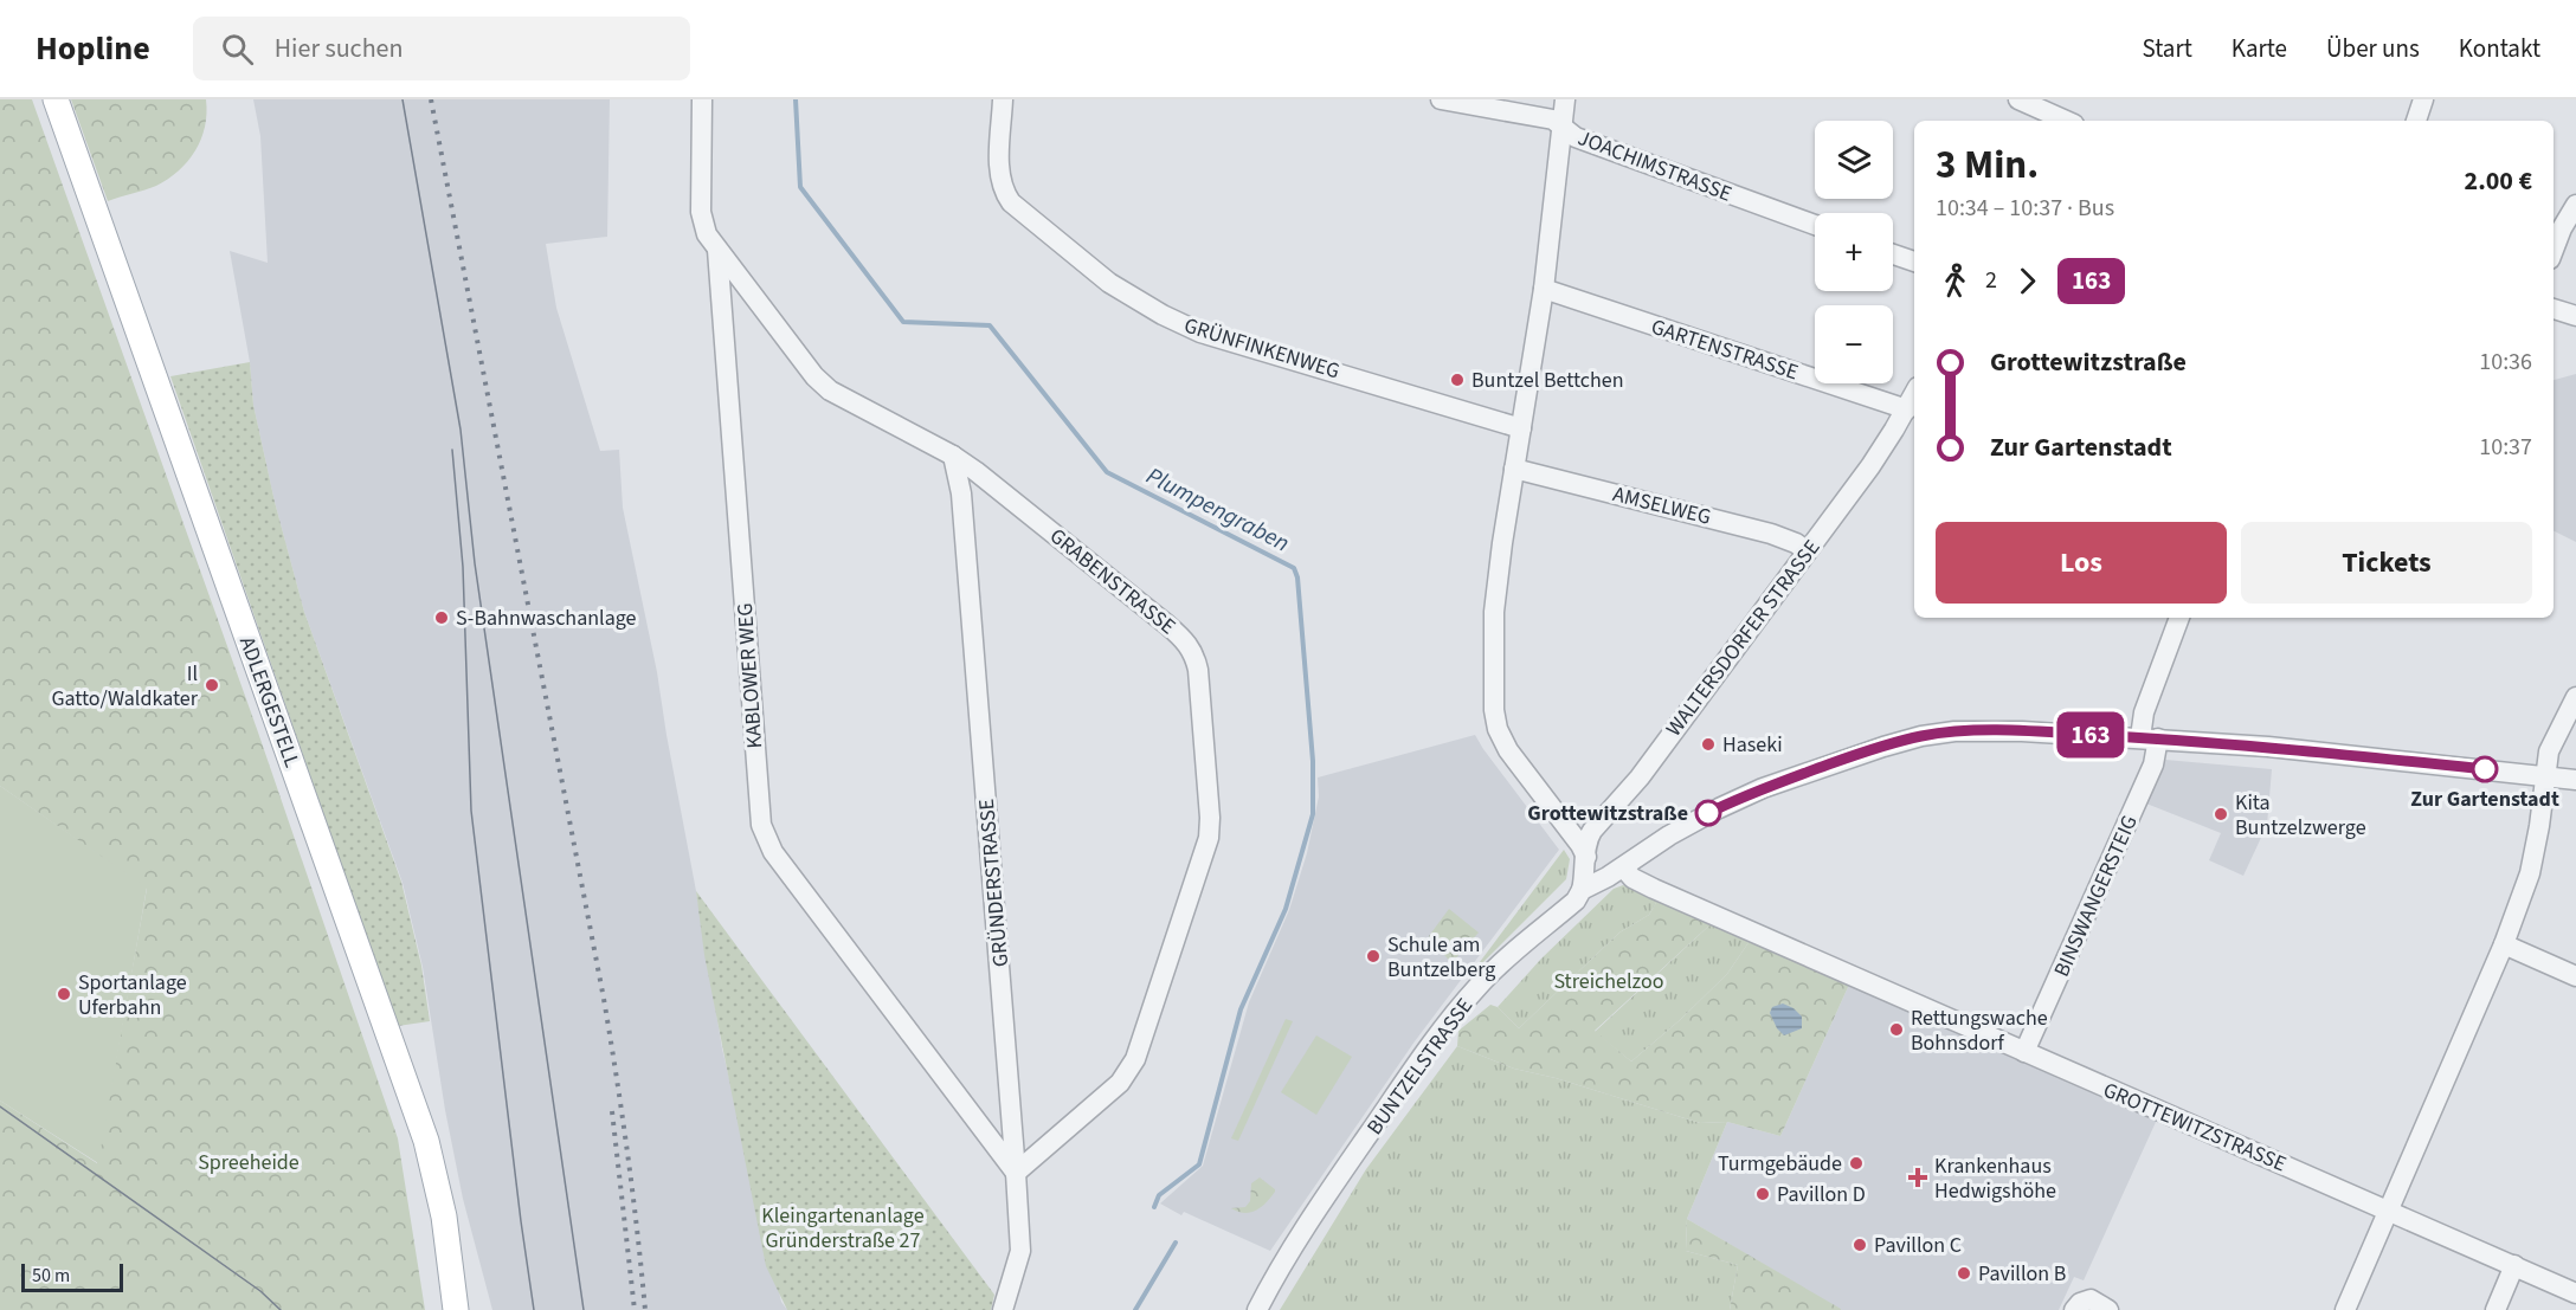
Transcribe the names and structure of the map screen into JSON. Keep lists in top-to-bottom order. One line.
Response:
{"streets":{"main road":["ADLERGESTELL"],"street":["JOACHIMSTRASSE","GRÜNFINKENWEG","GARTENSTRASSE","AMSELWEG","GRABENSTRASSE","WALTERSDORFER STRASSE","KABLOWER WEG","GRÜNDERSTRASSE","BINSWANGERSTEIG","BUNTZELSTRASSE","GROTTEWITZSTRASSE"]},"crossings":[["GARTENSTRASSE","WALTERSDORFER STRASSE"],["AMSELWEG","WALTERSDORFER STRASSE"],["GRABENSTRASSE","KABLOWER WEG"],["GRABENSTRASSE","GRÜNDERSTRASSE"],["WALTERSDORFER STRASSE","BUNTZELSTRASSE"],["KABLOWER WEG","GRÜNDERSTRASSE"],["BINSWANGERSTEIG","BUNTZELSTRASSE"],["BINSWANGERSTEIG","GROTTEWITZSTRASSE"],["BUNTZELSTRASSE","GROTTEWITZSTRASSE"]],"water":["Plumpengraben"],"parks":["Streichelzoo","Spreeheide","Kleingartenanlage Gründerstraße 27"],"places":{"other":["Buntzel Bettchen","S-Bahnwaschanlage","Il Gatto/Waldkater","Haseki","Zur Gartenstadt","Grottewitzstraße","Kita Buntzelzwerge","Schule am Buntzelberg","Sportanlage Uferbahn","Rettungswache Bohnsdorf","Turmgebäude","Pavillon D","Pavillon C","Pavillon B"],"health":["Krankenhaus Hedwigshöhe"]},"lines":["bus line 163"],"scale_bar":"50 m","page":{"header":"Hopline","search":"Hier suchen","nav":["Start","Karte","Über uns","Kontakt"],"on_map":"163","map_buttons":["+","−"],"heading":["3 Min.","10:34 – 10:37 · Bus","2.00 €"],"legs":["2","163"],"list":[{"name":"Grottewitzstraße","value":"10:36"},{"name":"Zur Gartenstadt","value":"10:37"}],"buttons":["Los","Tickets"],"scale":"50 m"}}
